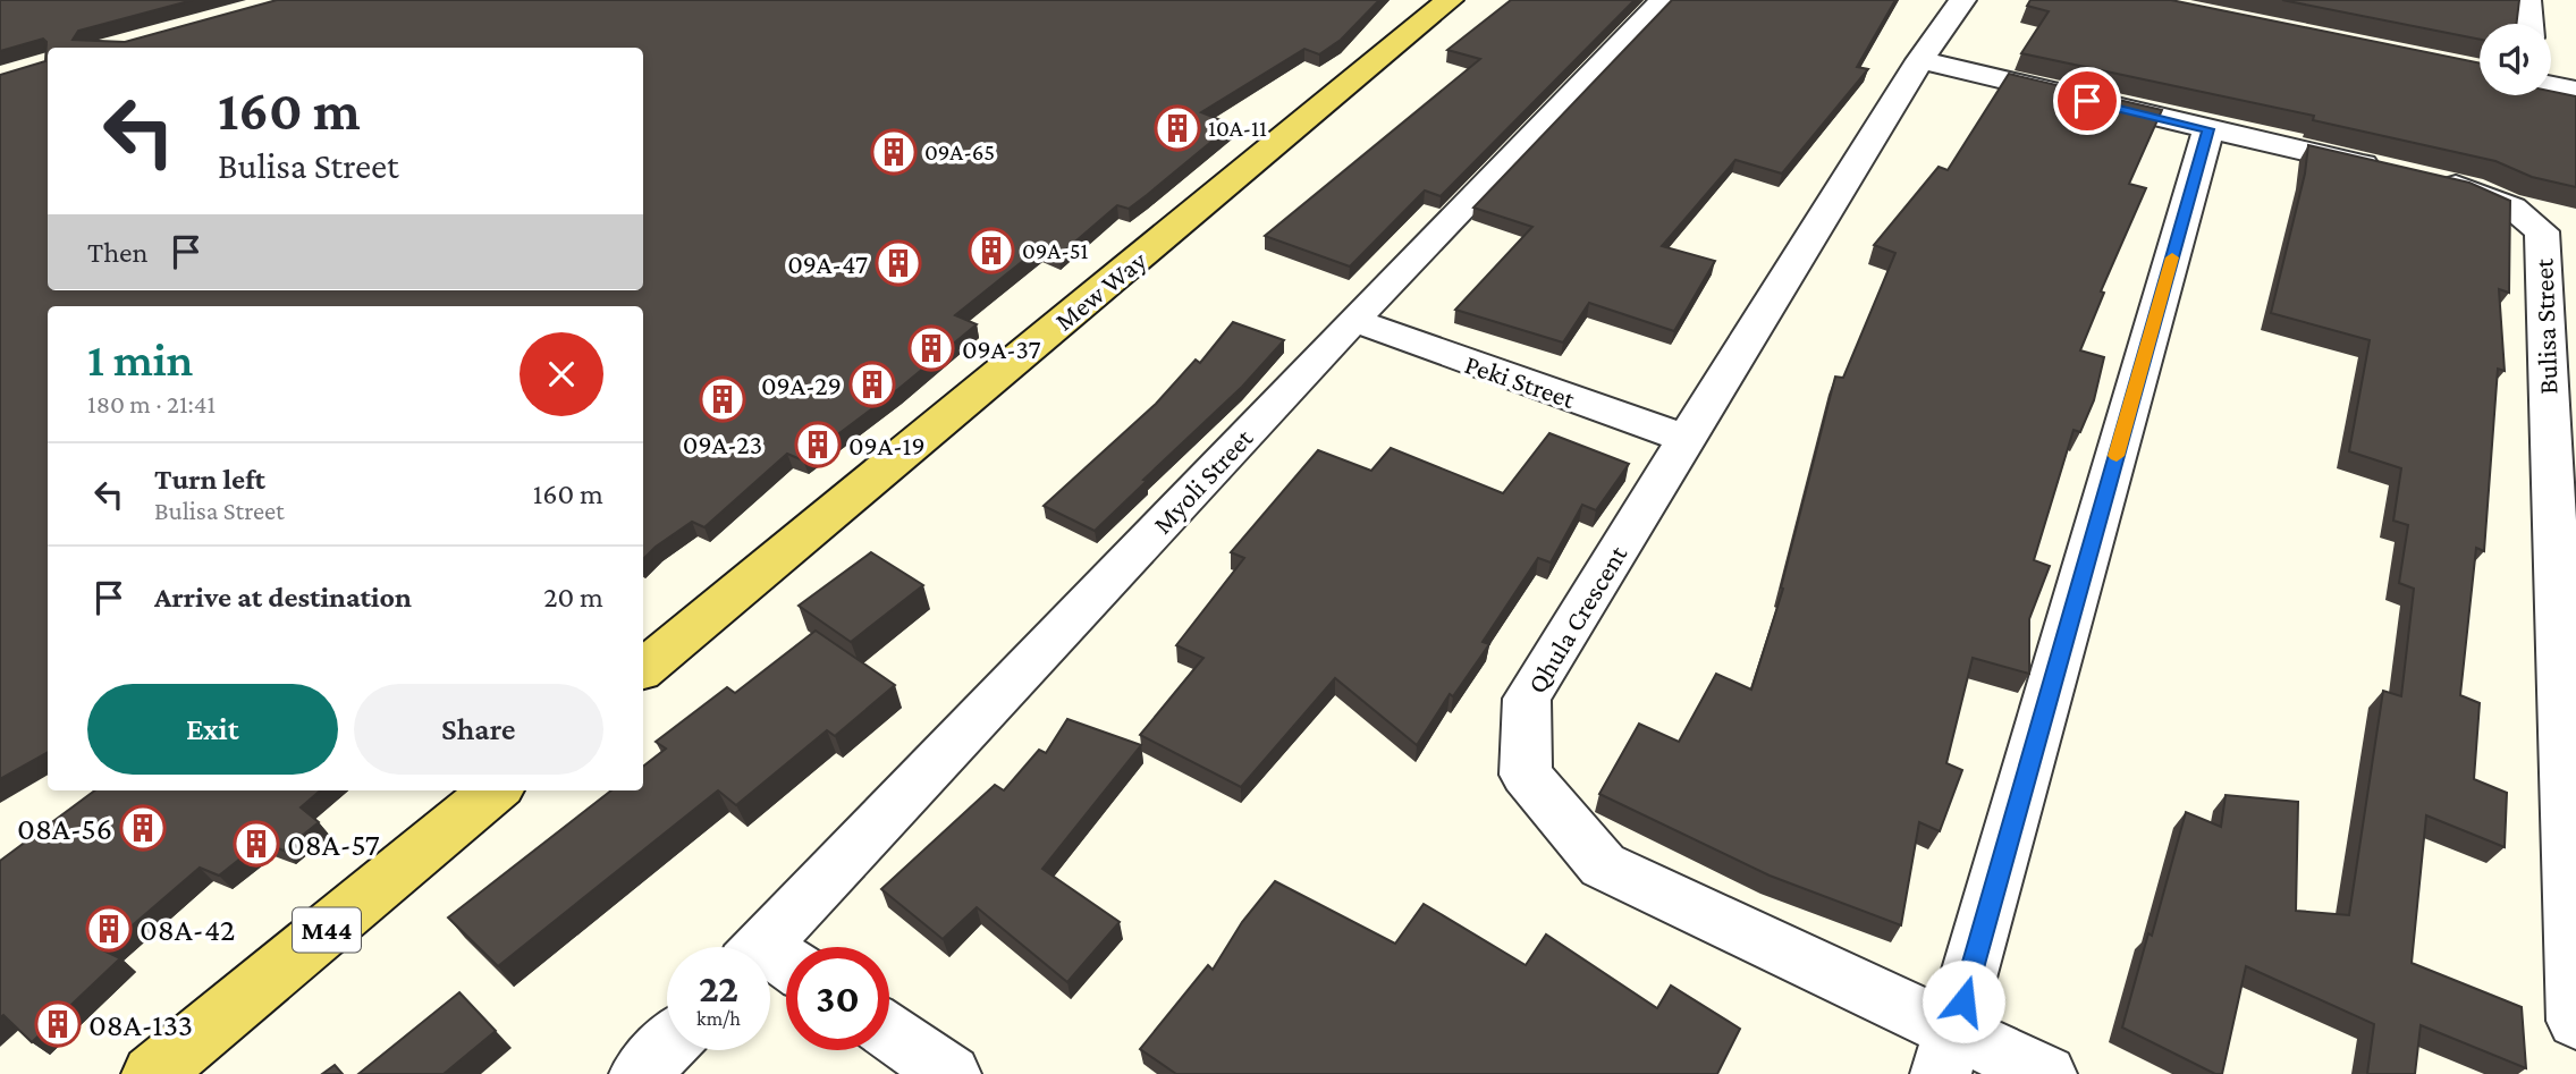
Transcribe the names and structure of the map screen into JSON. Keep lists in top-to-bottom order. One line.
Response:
{"streets":{"main road":["Mew Way","M44"],"street":["Bulisa Street","Peki Street","Myoli Street","Qhula Crescent"]},"crossings":[["Bulisa Street","Qhula Crescent"],["Peki Street","Myoli Street"],["Peki Street","Qhula Crescent"]],"places":{"building":["10A-11","09A-65","09A-51","09A-47","09A-37","09A-29","09A-23","09A-19","08A-56","08A-57","08A-42","08A-133"]},"page":{"turn":["160 m","Bulisa Street"],"then":"Then","heading":["1 min","180 m · 21:41"],"list":[{"name":"Turn left","note":"Bulisa Street","value":"160 m"},{"name":"Arrive at destination","value":"20 m"}],"buttons":["Exit","Share"],"speed":"22 km/h","limit":"30"}}
